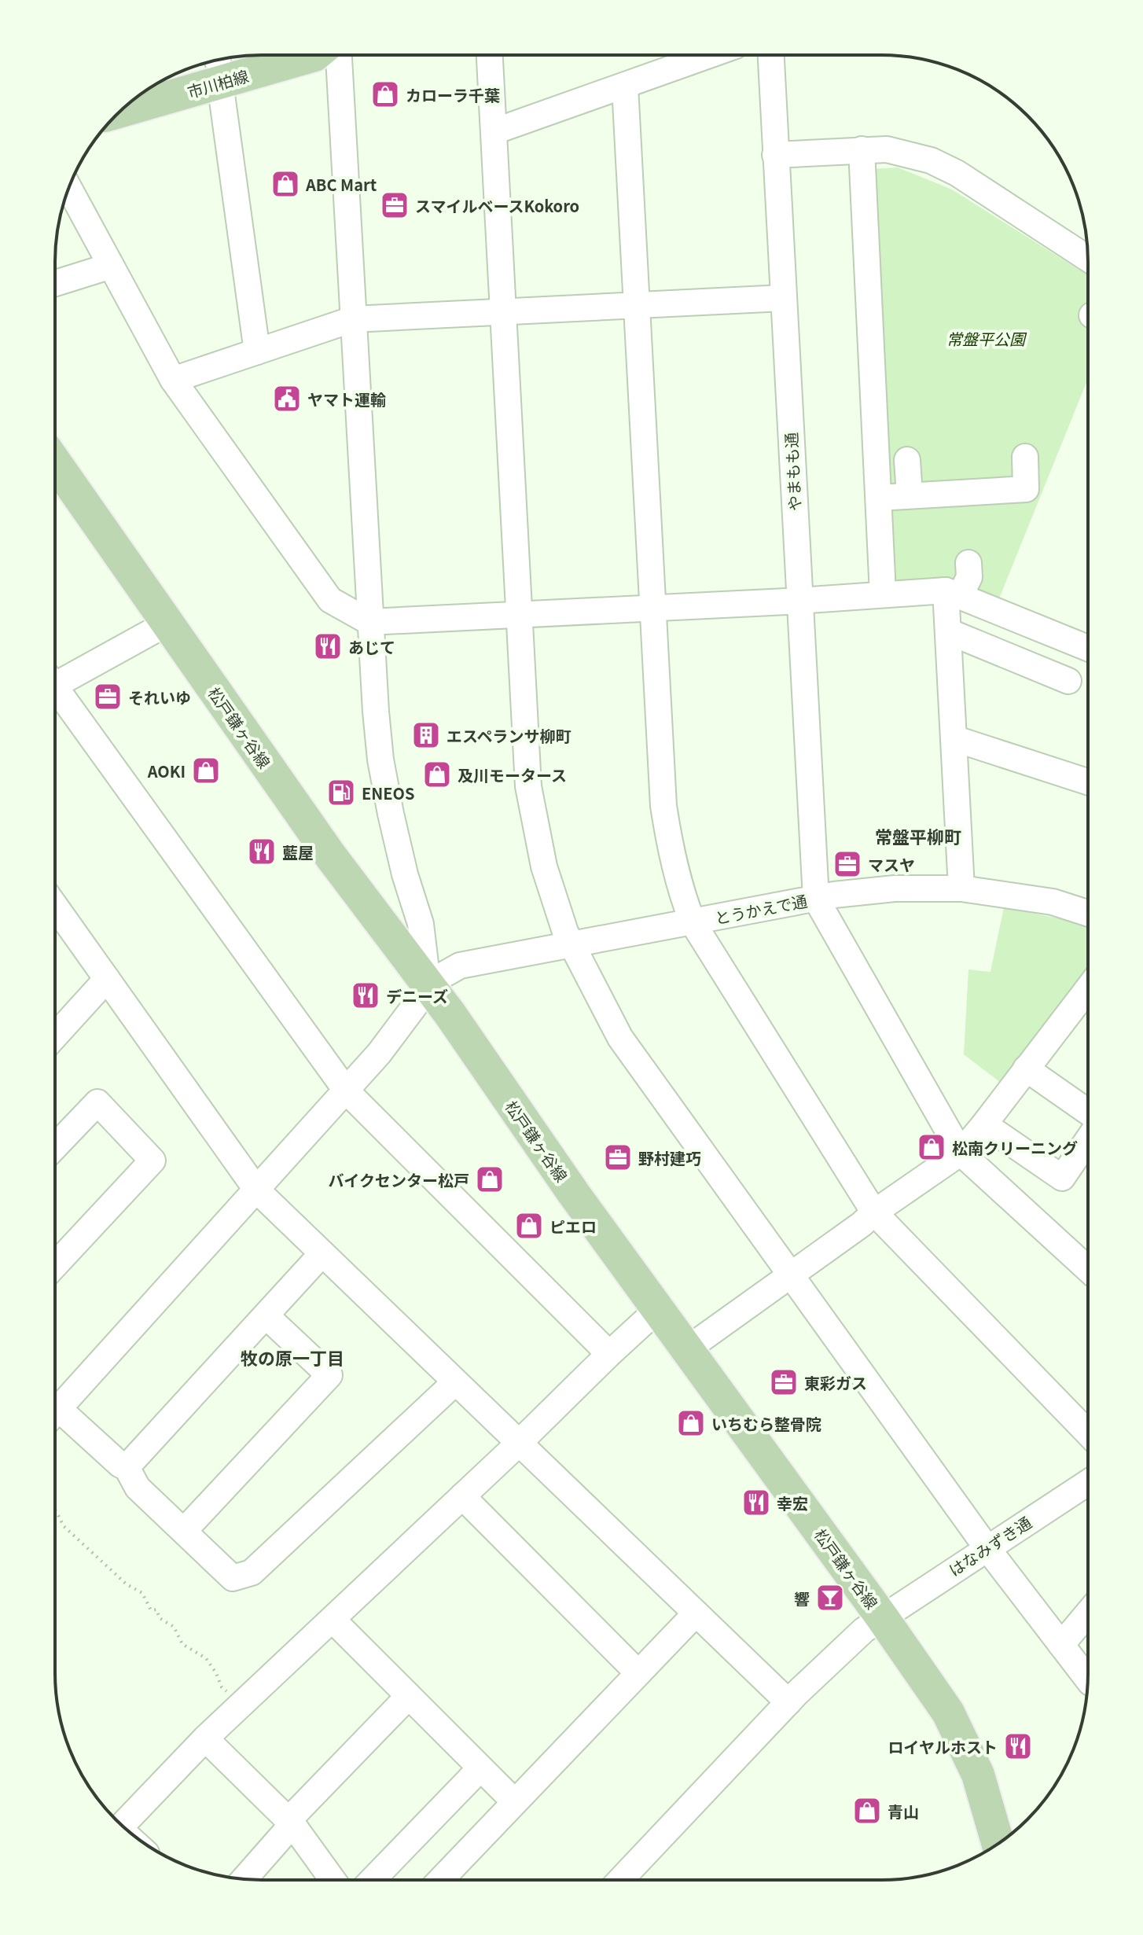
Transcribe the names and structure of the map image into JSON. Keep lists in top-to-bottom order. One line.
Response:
{"streets":{"main road":["市川柏線","松戸鎌ヶ谷線"],"street":["やまもも通","とうかえで通","はなみずき通"]},"crossings":[["やまもも通","とうかえで通"],["松戸鎌ヶ谷線","とうかえで通"],["松戸鎌ヶ谷線","はなみずき通"]],"districts":["常盤平柳町","牧の原一丁目"],"parks":["常盤平公園"],"places":{"shop":["カローラ千葉","ABC Mart","AOKI","及川モータース","松南クリーニング","バイクセンター松戸","ピエロ","いちむら整骨院","青山"],"office":["スマイルベースKokoro","それいゆ","マスヤ","野村建巧","東彩ガス"],"public building":["ヤマト運輸"],"restaurant":["あじて","藍屋","デニーズ","幸宏","ロイヤルホスト"],"building":["エスペランサ柳町"],"fuel station":["ENEOS"],"bar":["響"]}}
